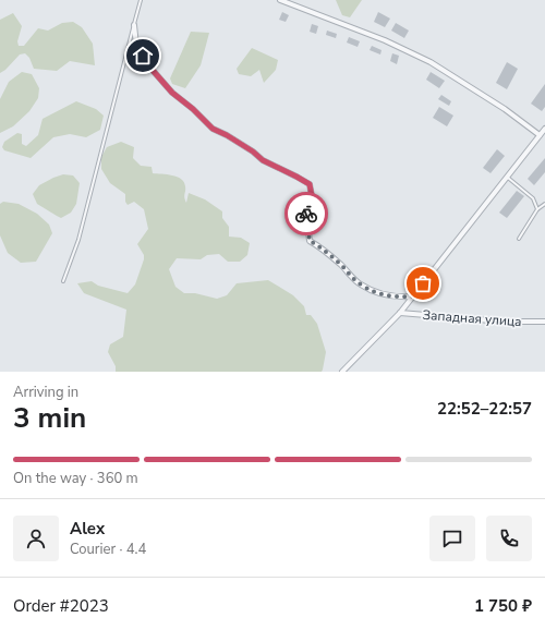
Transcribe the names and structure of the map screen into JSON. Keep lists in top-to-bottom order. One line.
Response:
{"streets":{"street":["Западная улица"]},"page":{"heading":["3 min","Arriving in","22:52–22:57"],"panel":["Alex","Courier · 4.4","Order #2023","1 750 ₽"],"bar":"On the way · 360 m"}}
